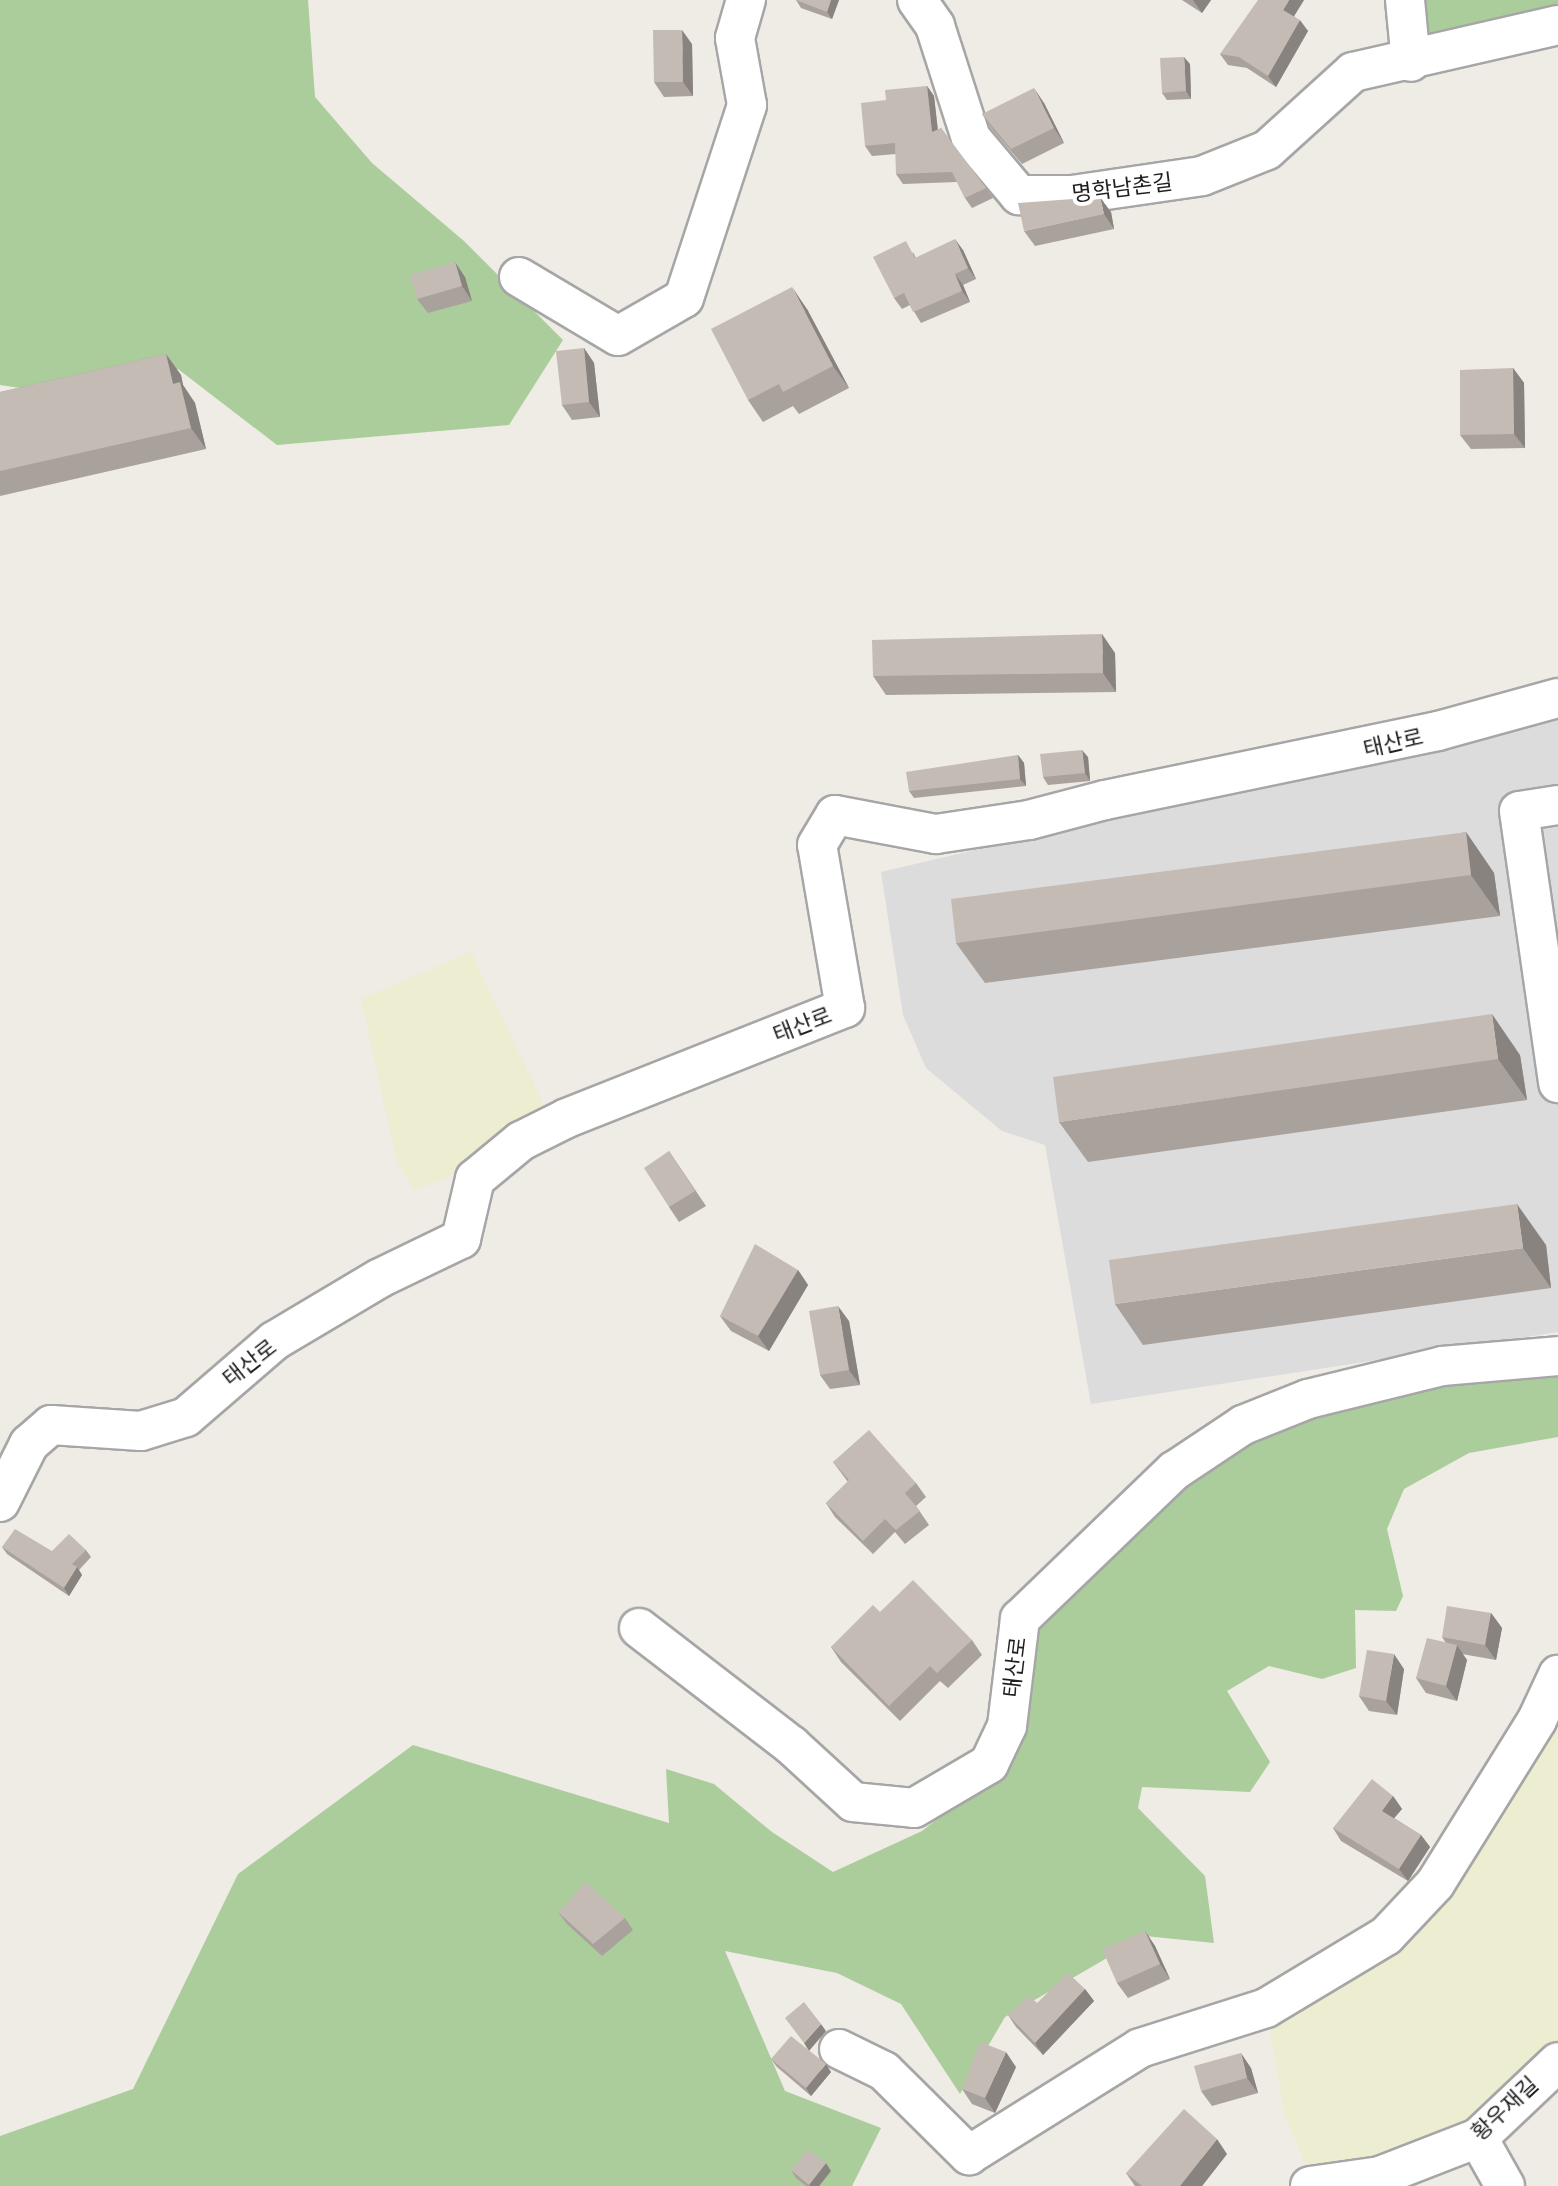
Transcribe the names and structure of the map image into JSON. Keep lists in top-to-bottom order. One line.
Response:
{"streets":{"street":["명학남촌길","태산로","황우재길"]}}
